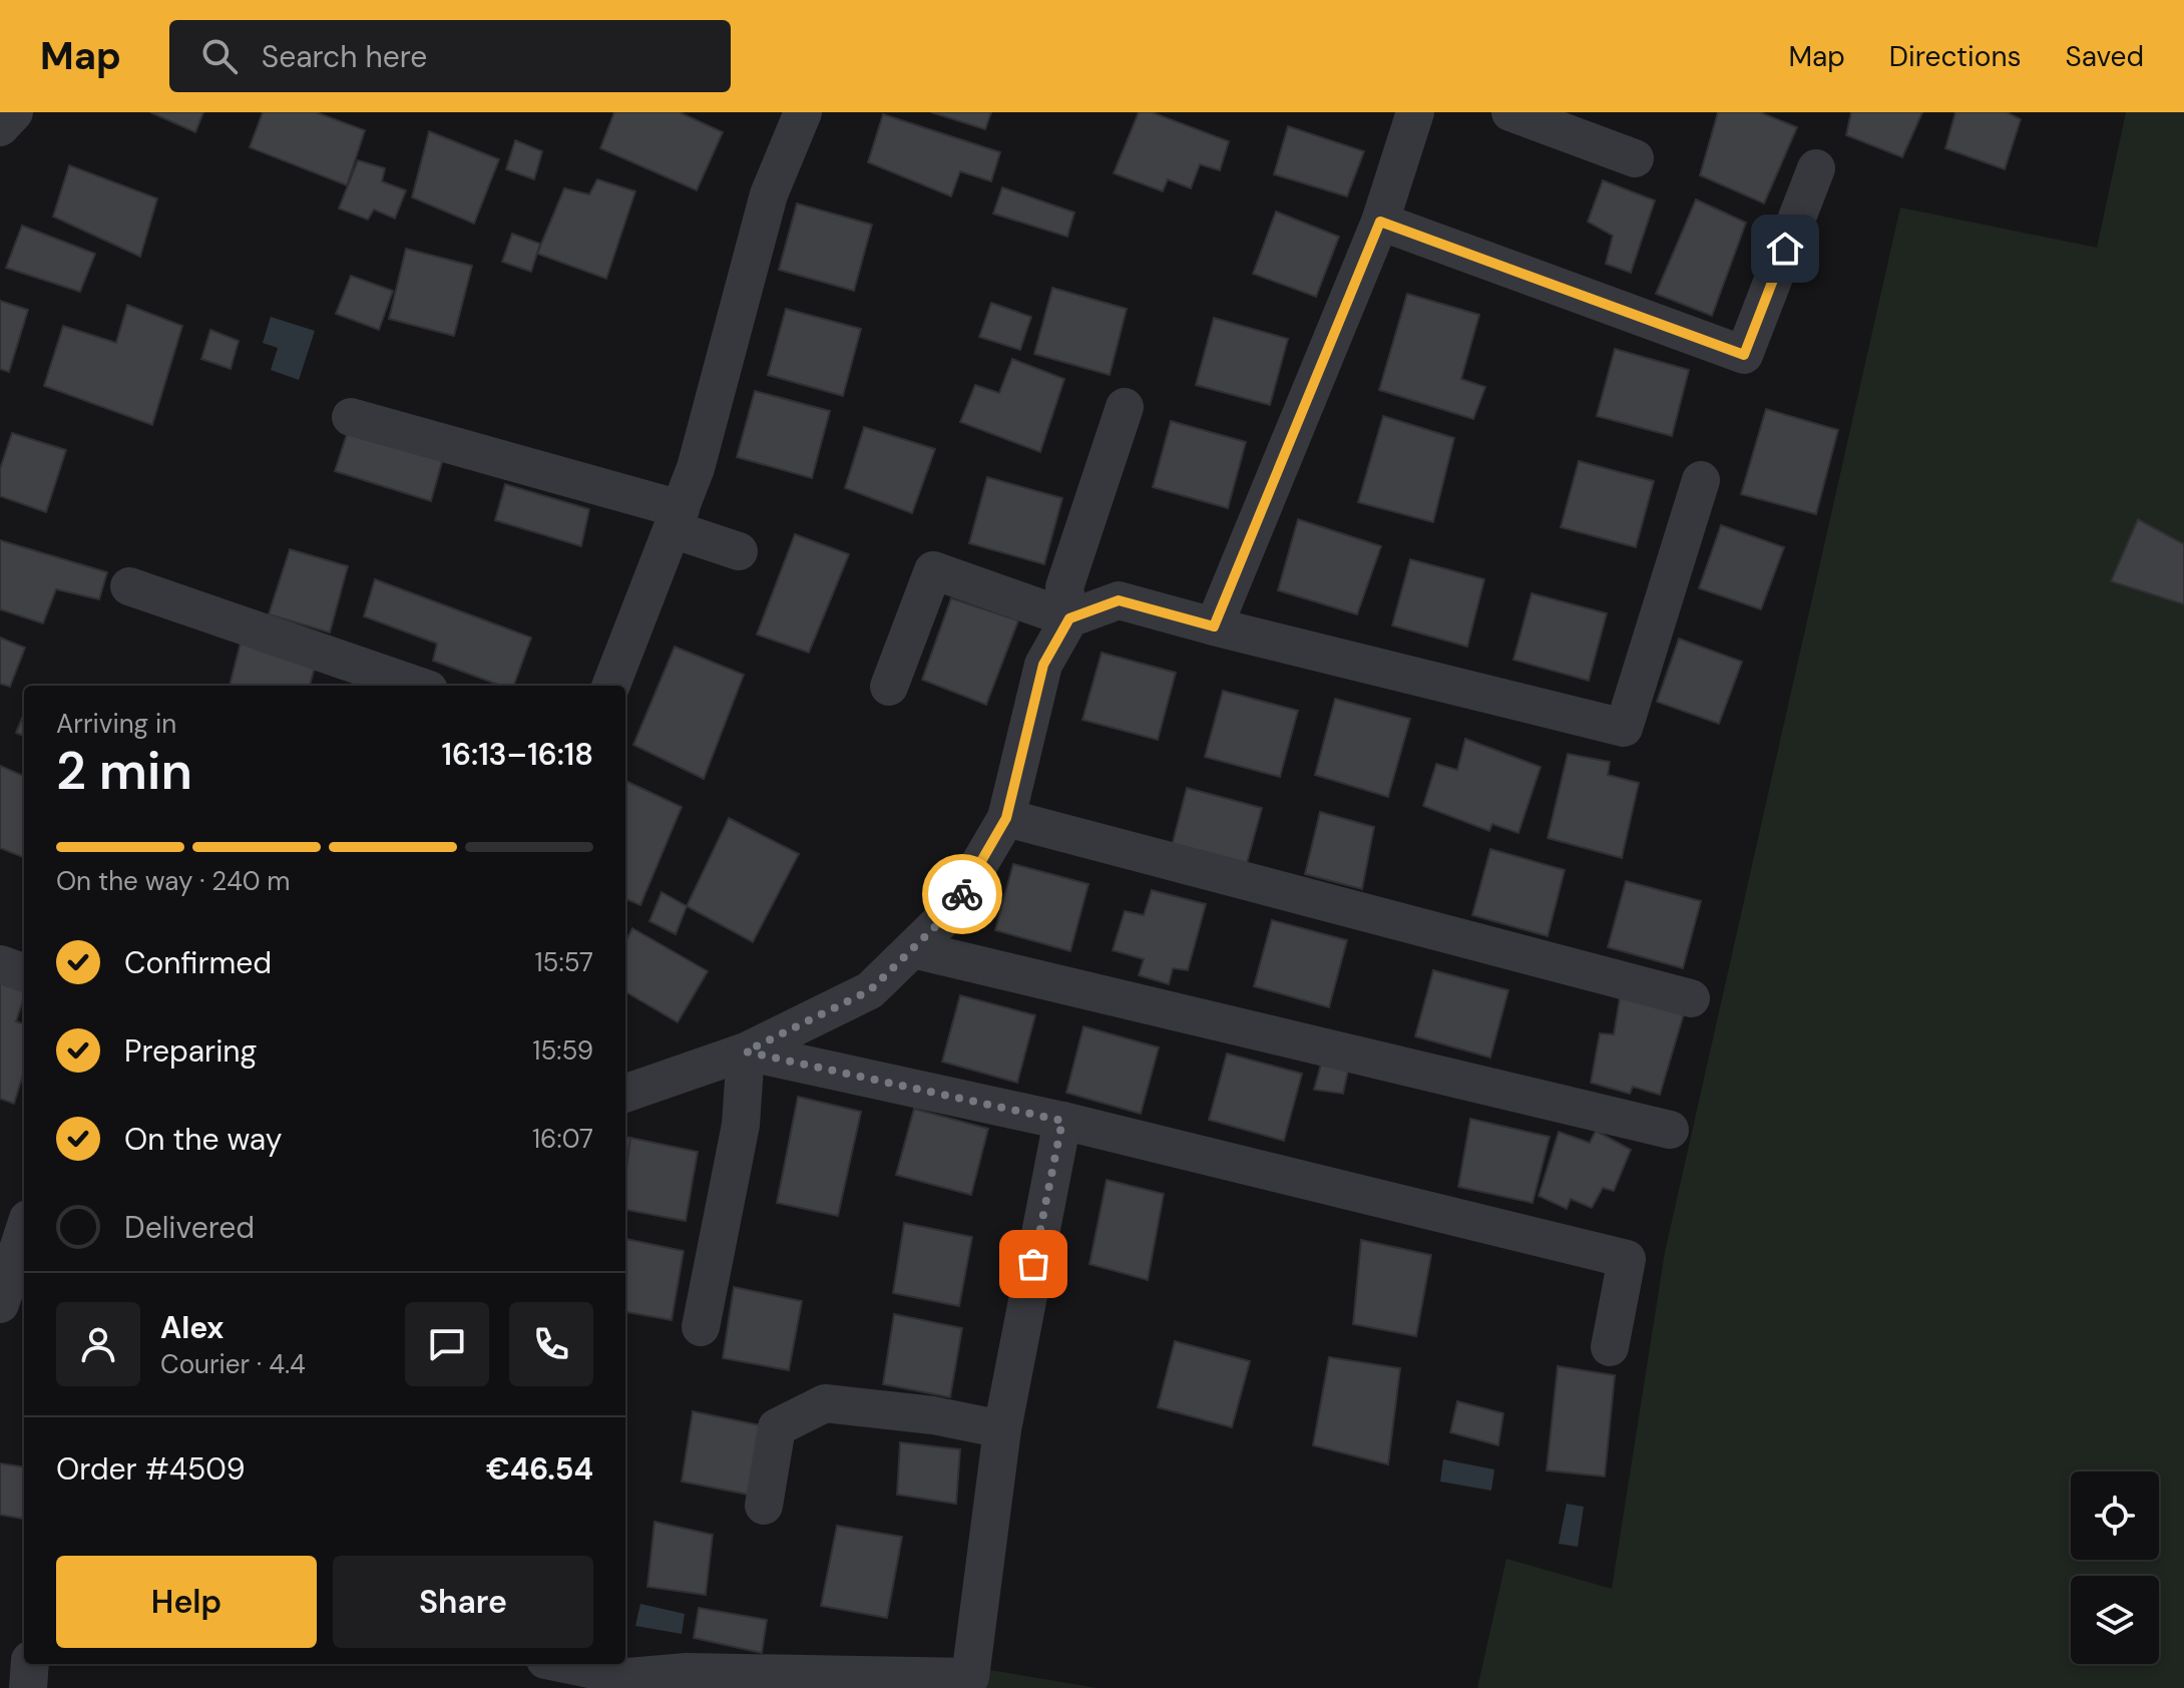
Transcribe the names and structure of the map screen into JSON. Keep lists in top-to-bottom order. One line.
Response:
{"page":{"header":"Map","search":"Search here","nav":["Map","Directions","Saved"],"heading":["2 min","Arriving in","16:13–16:18"],"panel":["Alex","Courier · 4.4","Order #4509","€46.54"],"bar":"On the way · 240 m","list":[["Confirmed","15:57"],["Preparing","15:59"],["On the way","16:07"],"Delivered"],"buttons":["Help","Share"]}}
